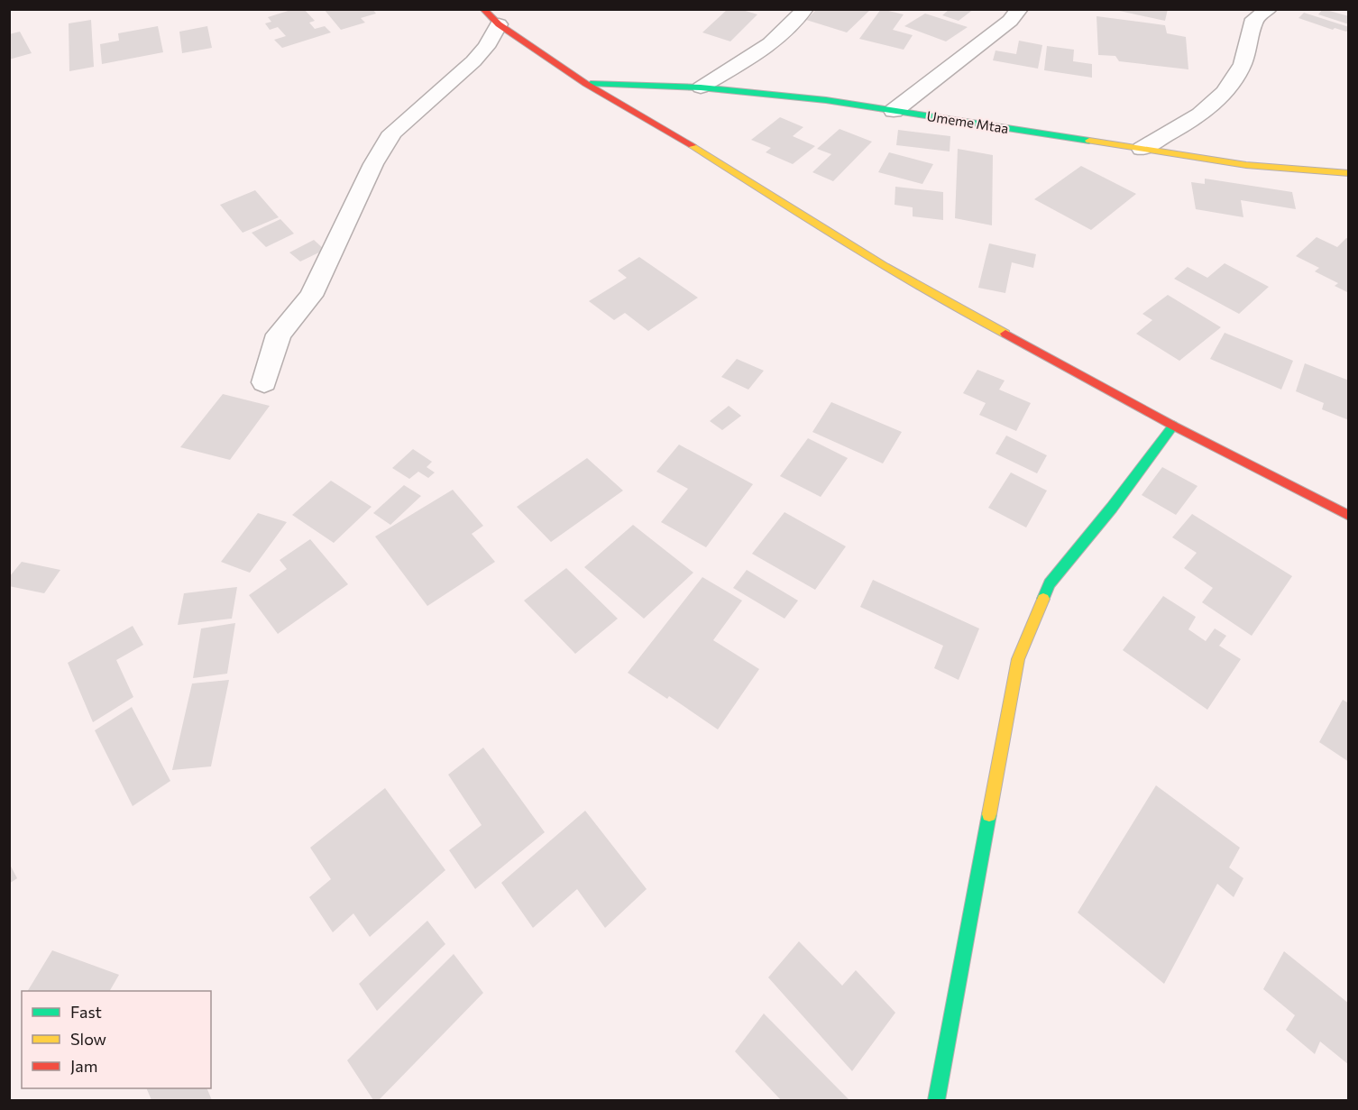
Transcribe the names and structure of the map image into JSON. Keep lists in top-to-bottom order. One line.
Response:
{"streets":{"street":["Umeme Mtaa"]},"legend":["Fast","Slow","Jam"]}
